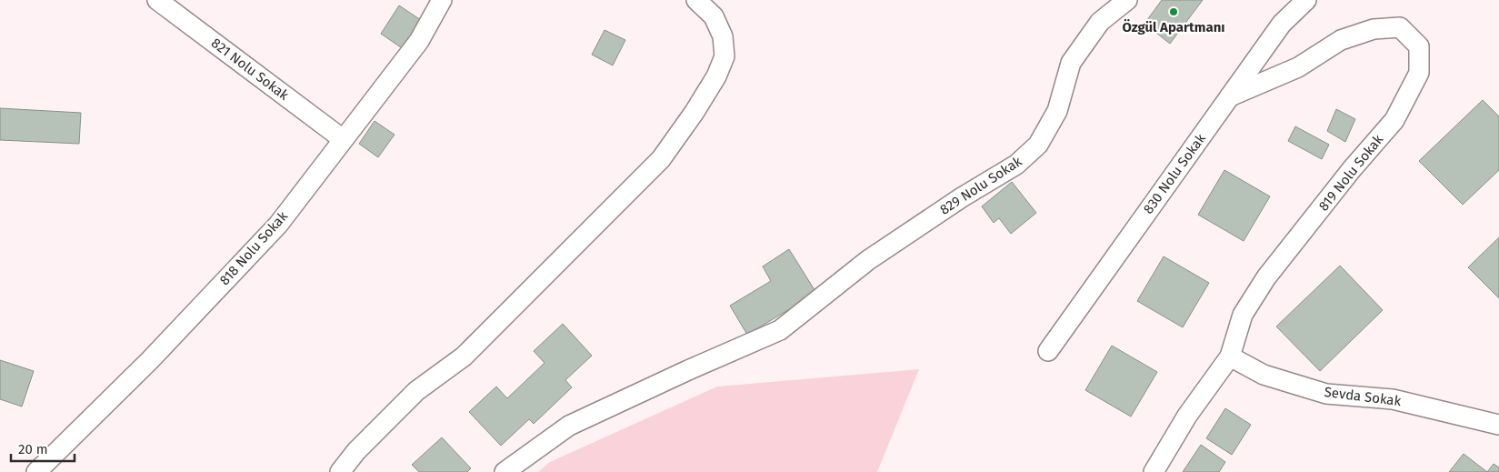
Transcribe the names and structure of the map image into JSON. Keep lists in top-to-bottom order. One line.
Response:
{"streets":{"street":["821 Nolu Sokak","819 Nolu Sokak","830 Nolu Sokak","829 Nolu Sokak","818 Nolu Sokak","Sevda Sokak"]},"crossings":[["821 Nolu Sokak","818 Nolu Sokak"],["819 Nolu Sokak","830 Nolu Sokak"],["819 Nolu Sokak","Sevda Sokak"]],"places":["Özgül Apartmanı"],"scale_bar":"20 m"}
